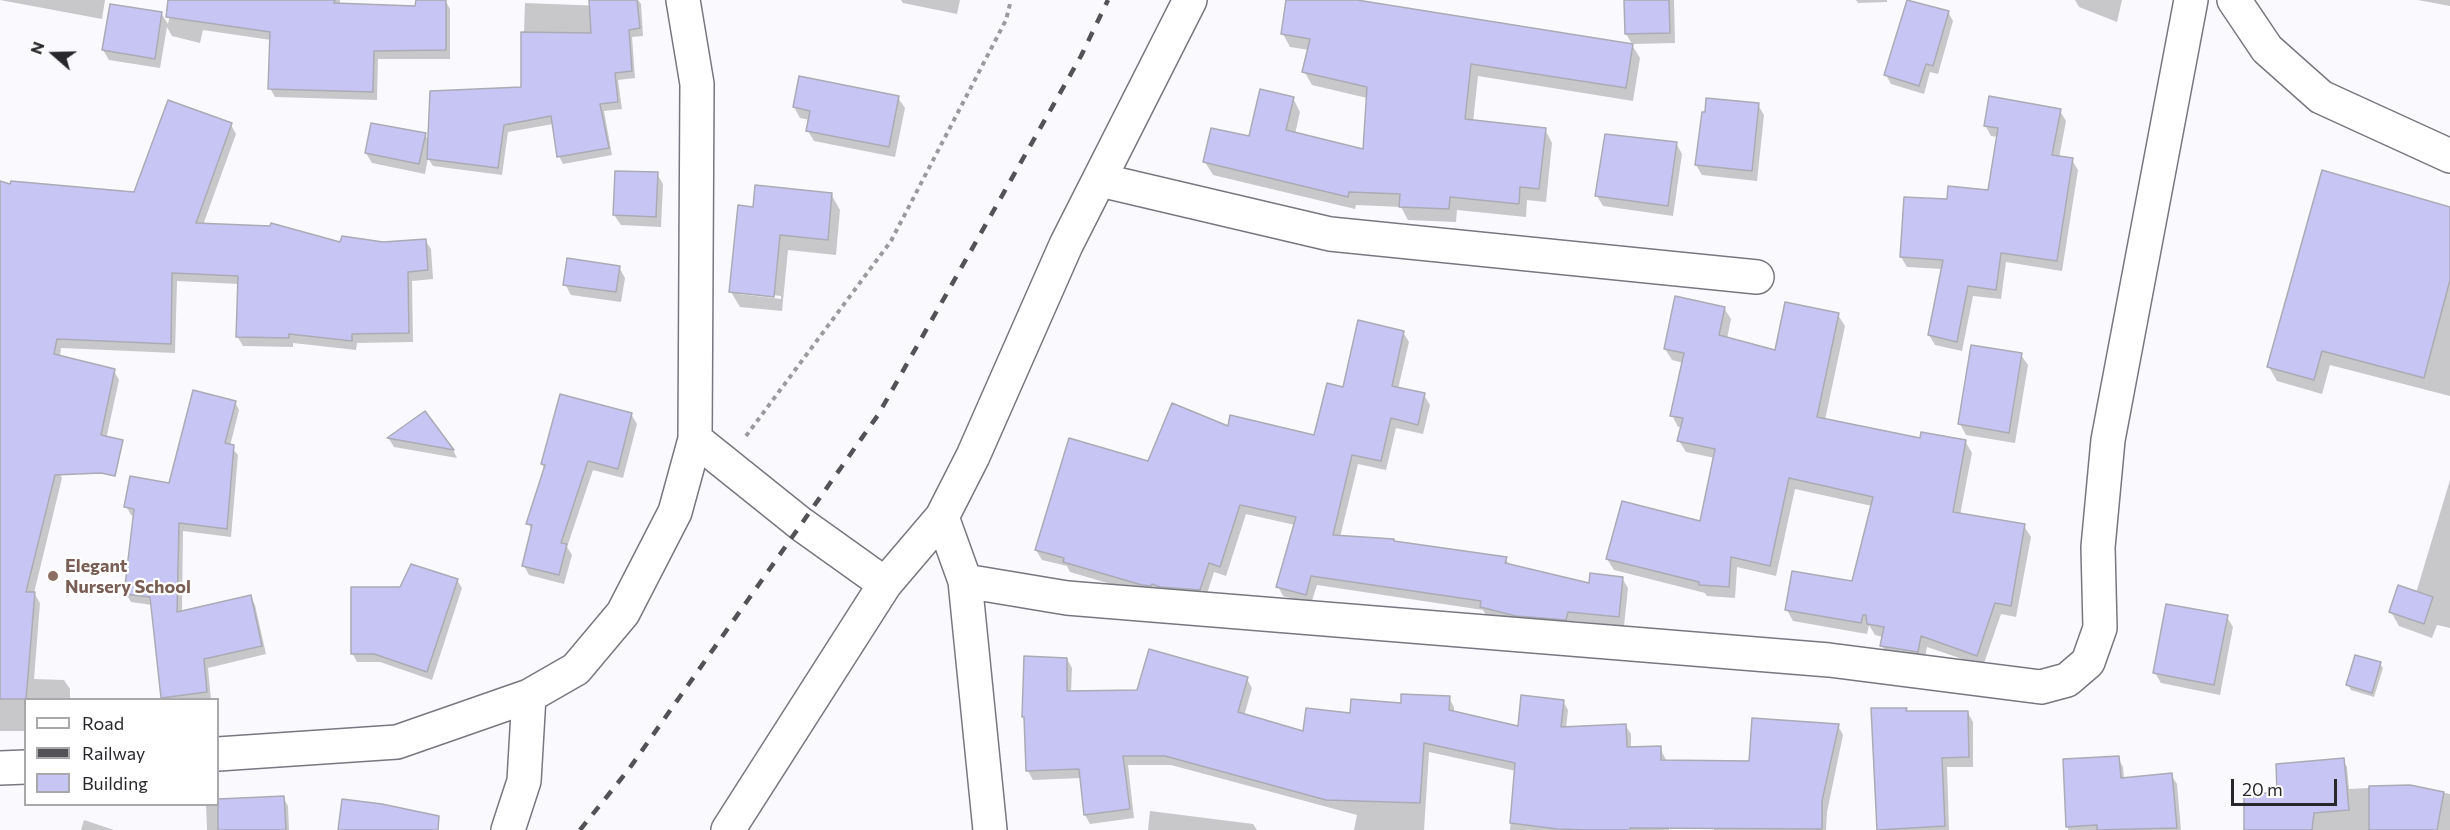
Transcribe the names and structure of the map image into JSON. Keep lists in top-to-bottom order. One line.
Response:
{"places":["Elegant Nursery School"],"legend":["Road","Railway","Building"],"scale_bar":"20 m","north":"left"}
